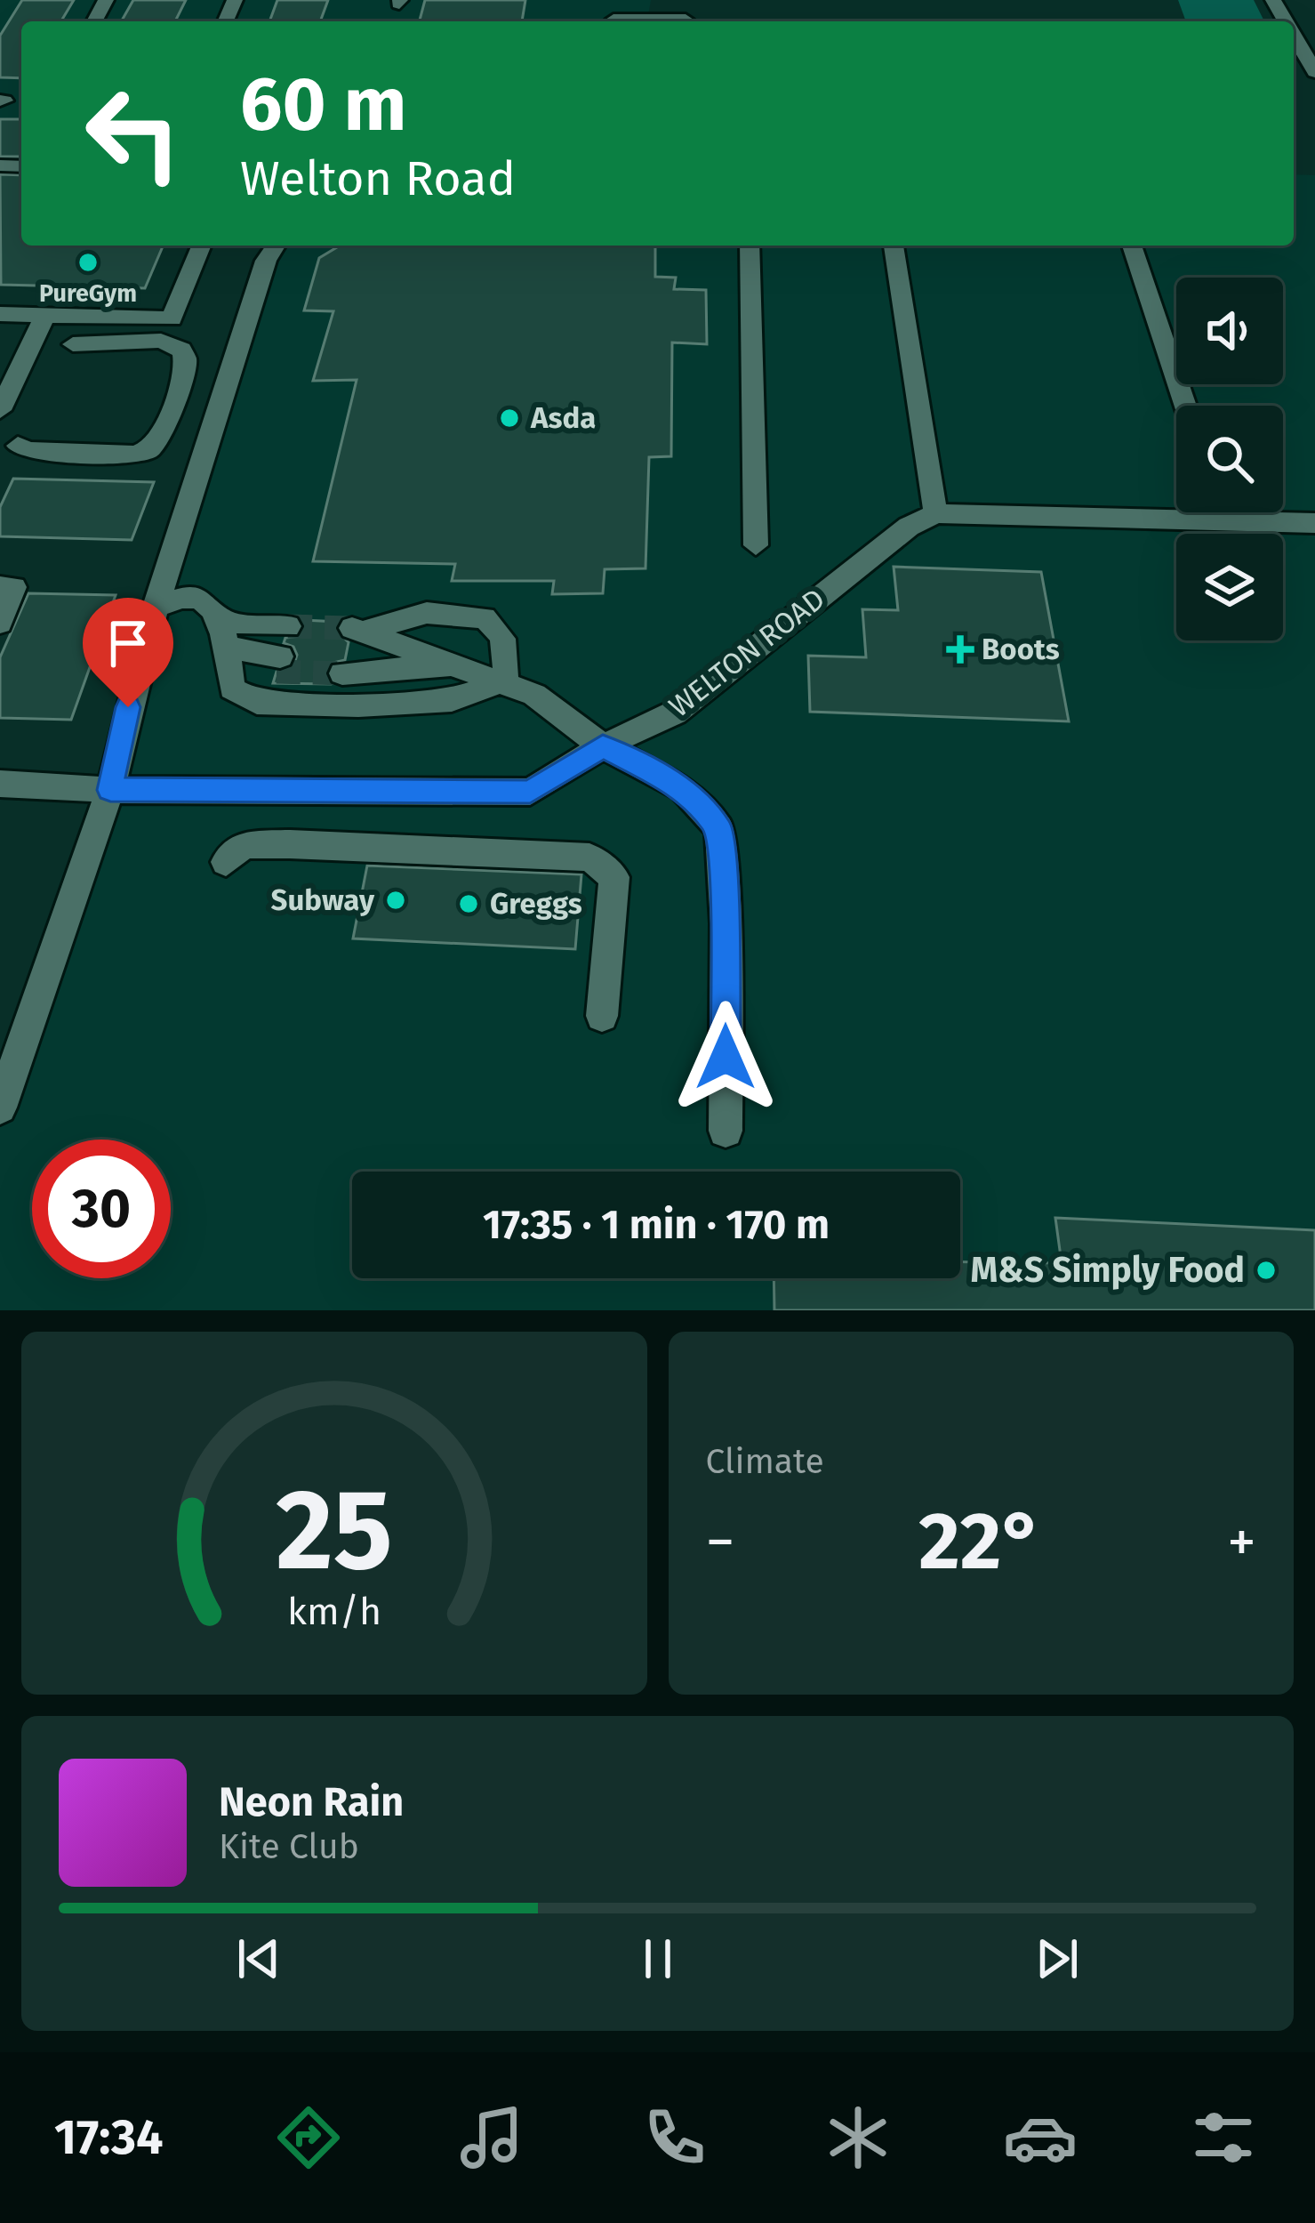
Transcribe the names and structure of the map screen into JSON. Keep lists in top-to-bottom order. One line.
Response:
{"streets":{"street":["WELTON ROAD"]},"places":{"other":["PureGym","Asda","Subway","Greggs","M&S Simply Food"],"health":["Boots"]},"page":{"turn":["60 m","Welton Road"],"limit":"30","trip":"17:35 · 1 min · 170 m","tile":"Climate","heat":["−","22°","+"],"song":["Neon Rain","Kite Club"],"tabs":"17:34","gauge":["25","km/h"]}}
